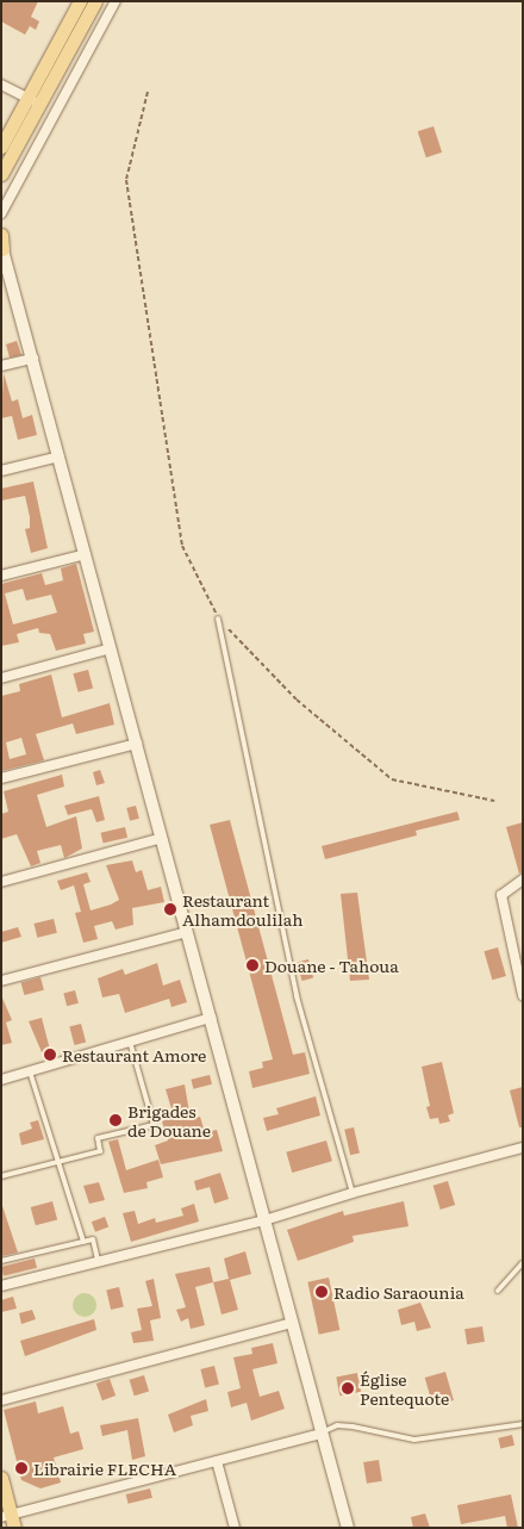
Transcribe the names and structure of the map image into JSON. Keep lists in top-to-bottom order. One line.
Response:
{"places":["Restaurant Alhamdoulilah","Douane - Tahoua","Restaurant Amore","Brigades de Douane","Radio Saraounia","Église Pentequote","Librairie FLECHA"]}
